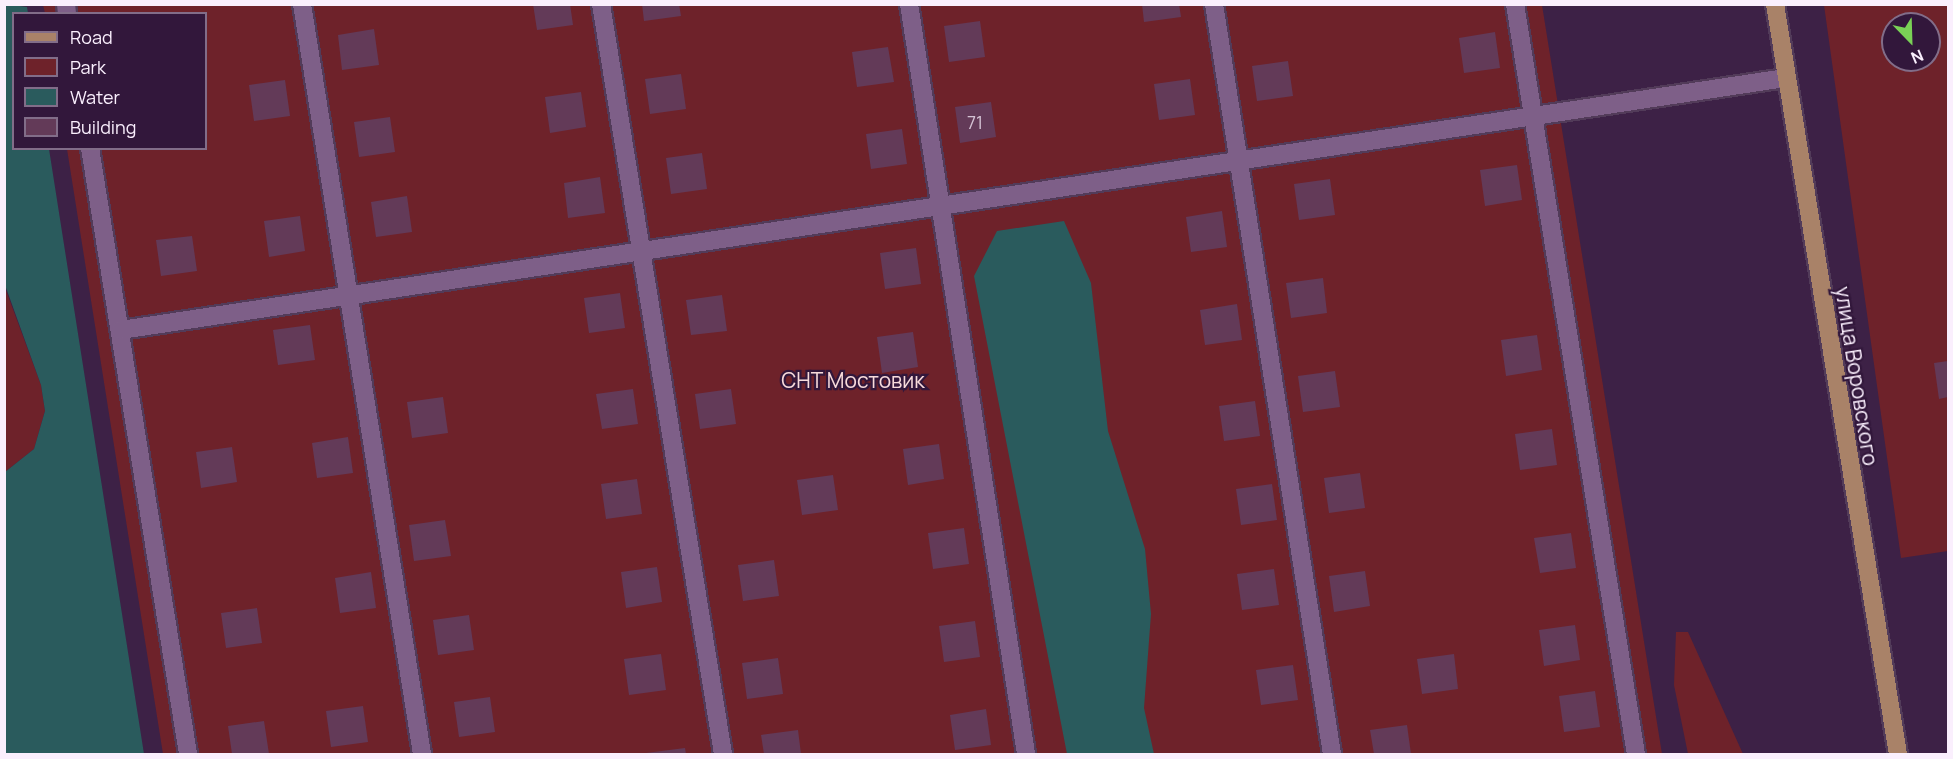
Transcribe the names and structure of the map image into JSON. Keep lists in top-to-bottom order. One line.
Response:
{"streets":{"main road":["улица Воровского"]},"parks":["СНТ Мостовик"],"house_numbers":["71"],"legend":["Road","Park","Water","Building"],"north":"bottom right"}
